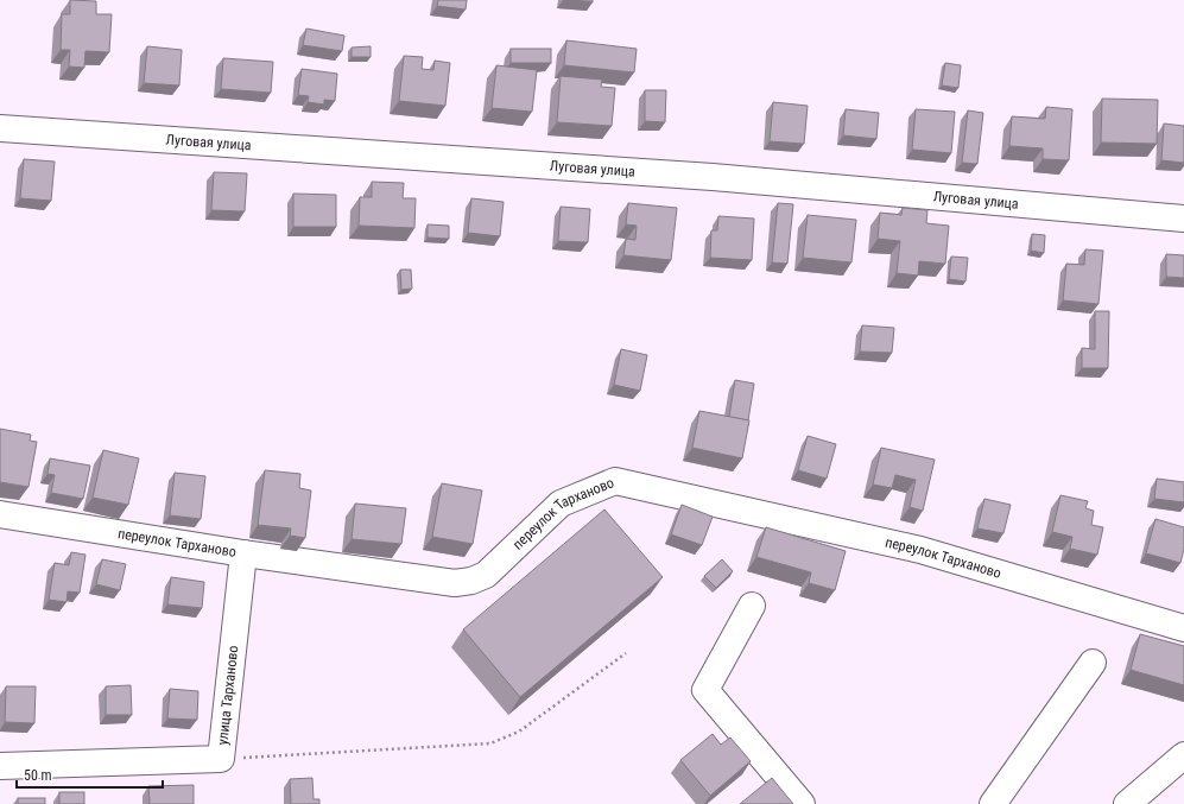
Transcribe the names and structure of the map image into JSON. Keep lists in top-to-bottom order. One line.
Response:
{"streets":{"street":["Луговая улица","переулок Тарханово","улица Тарханово"]},"crossings":[["переулок Тарханово","улица Тарханово"]],"scale_bar":"50 m"}
